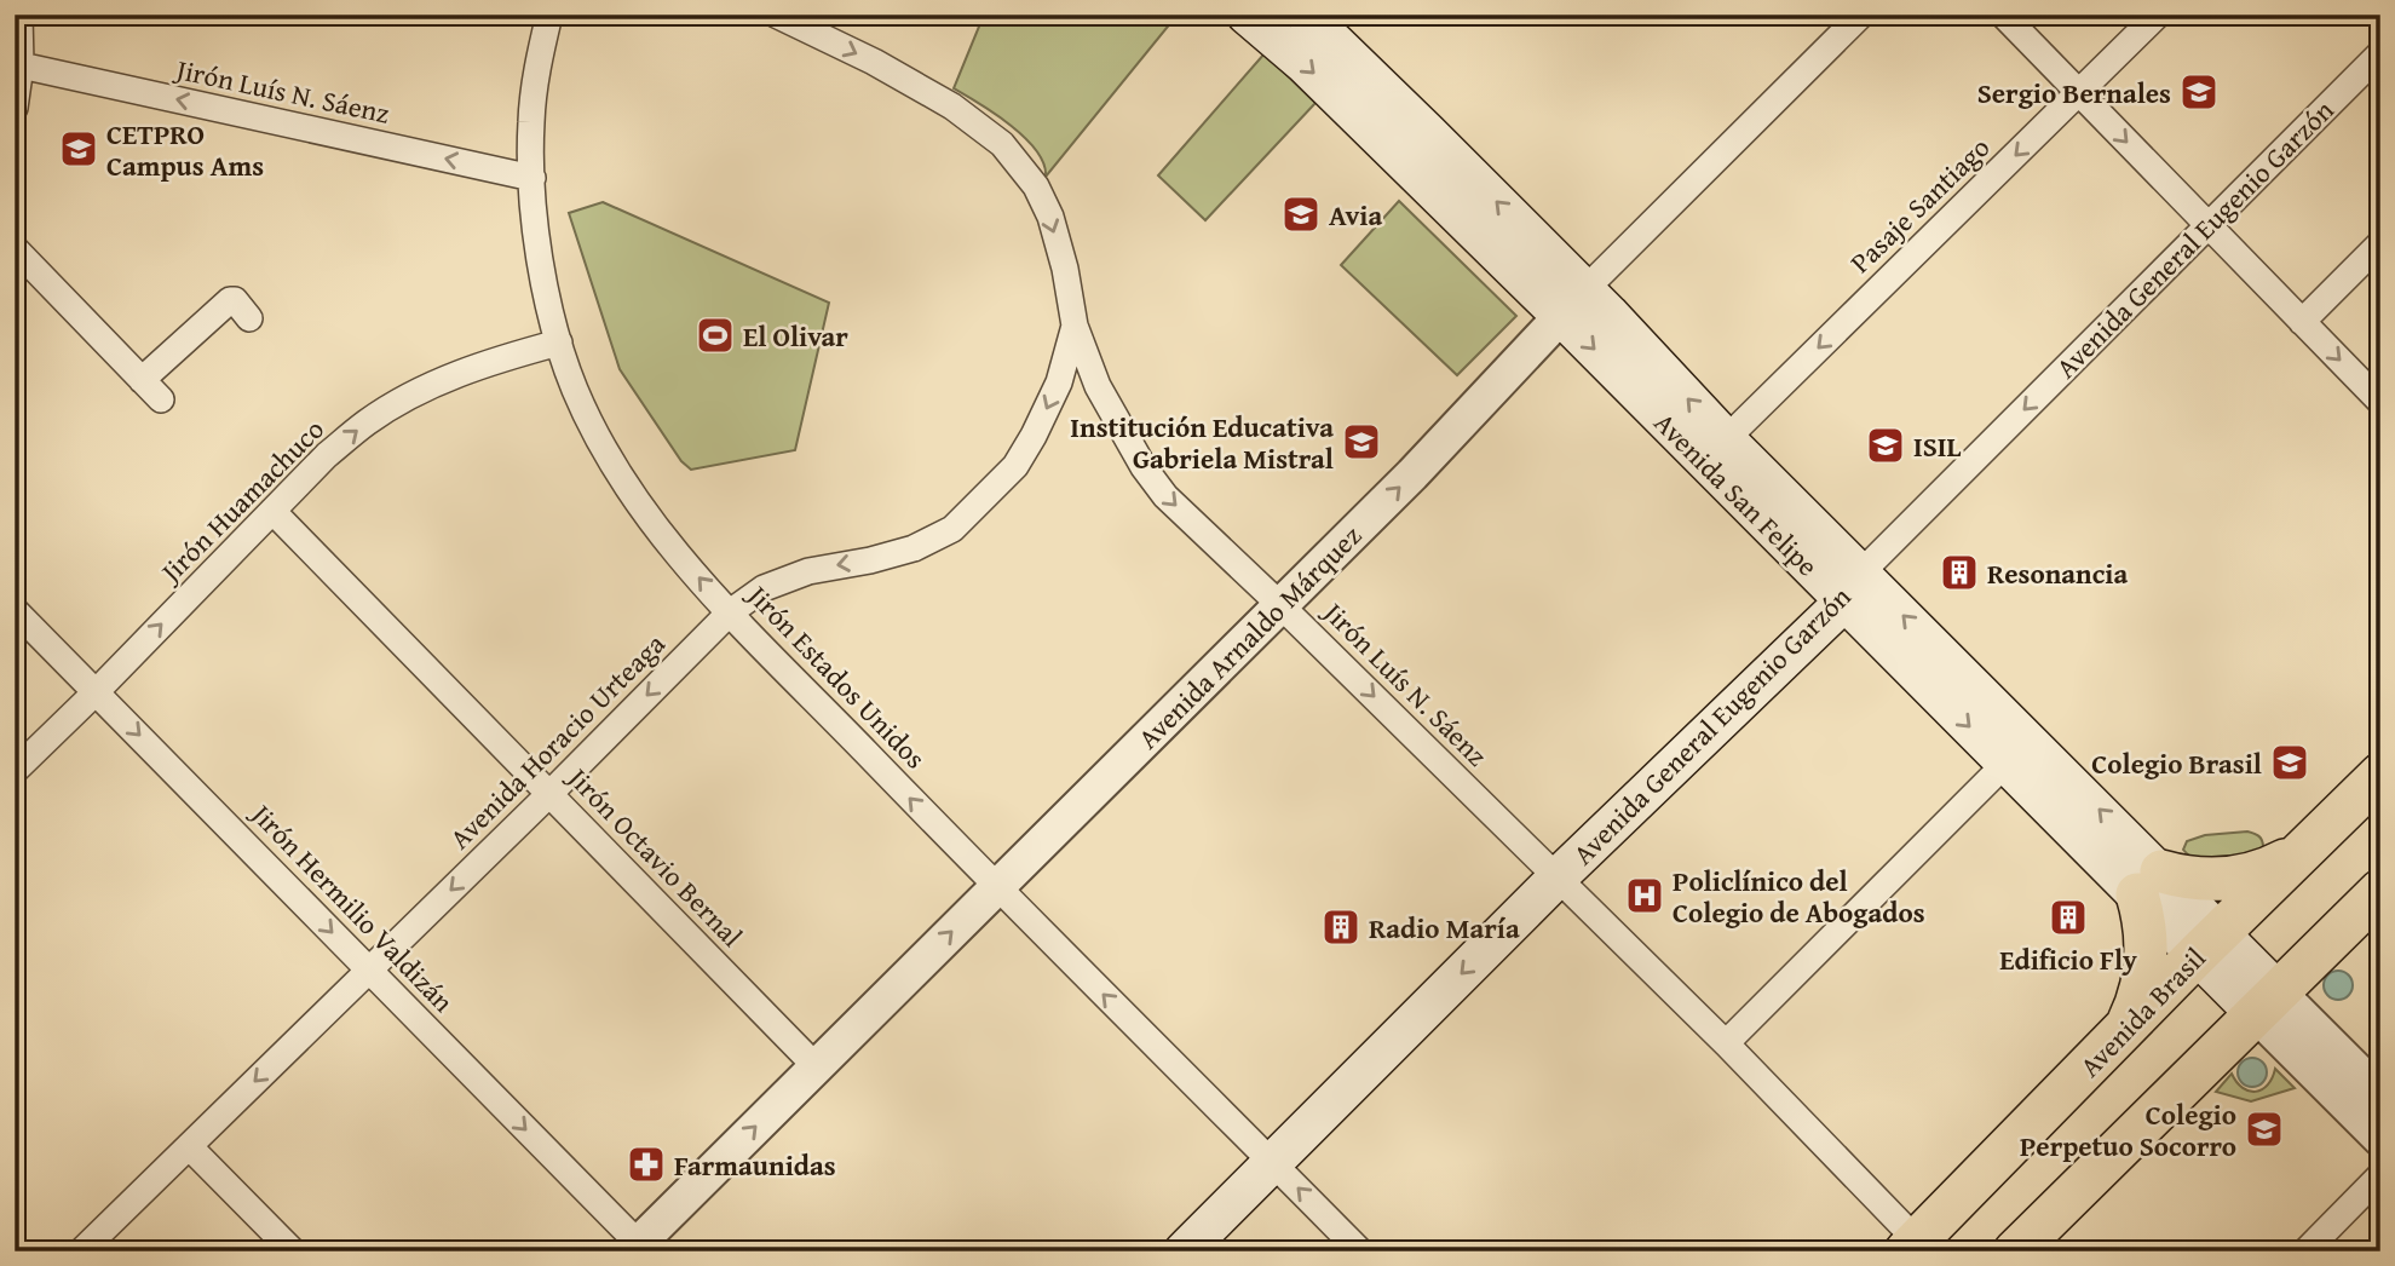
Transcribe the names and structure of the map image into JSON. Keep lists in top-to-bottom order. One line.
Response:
{"streets":{"main road":["Avenida General Eugenio Garzón","Avenida San Felipe","Avenida Brasil"],"street":["Jirón Luís N. Sáenz","Pasaje Santiago","Jirón Huamachuco","Avenida Arnaldo Márquez","Jirón Estados Unidos","Avenida Horacio Urteaga","Jirón Octavio Bernal","Jirón Hermilio Valdizán"]},"crossings":[["Jirón Luís N. Sáenz","Avenida General Eugenio Garzón"],["Jirón Luís N. Sáenz","Avenida Arnaldo Márquez"],["Jirón Luís N. Sáenz","Jirón Estados Unidos"],["Jirón Luís N. Sáenz","Avenida Horacio Urteaga"],["Jirón Luís N. Sáenz","Avenida Brasil"],["Pasaje Santiago","Avenida San Felipe"],["Avenida General Eugenio Garzón","Avenida San Felipe"],["Avenida General Eugenio Garzón","Jirón Estados Unidos"],["Avenida San Felipe","Avenida Arnaldo Márquez"],["Avenida San Felipe","Avenida Brasil"],["Jirón Huamachuco","Jirón Estados Unidos"],["Jirón Huamachuco","Jirón Octavio Bernal"],["Jirón Huamachuco","Jirón Hermilio Valdizán"],["Avenida Arnaldo Márquez","Jirón Estados Unidos"],["Avenida Arnaldo Márquez","Jirón Octavio Bernal"],["Avenida Arnaldo Márquez","Jirón Hermilio Valdizán"],["Jirón Estados Unidos","Avenida Horacio Urteaga"],["Avenida Horacio Urteaga","Jirón Octavio Bernal"],["Avenida Horacio Urteaga","Jirón Hermilio Valdizán"]],"one_way":["Pasaje Santiago","Avenida General Eugenio Garzón","Jirón Huamachuco","Avenida Arnaldo Márquez","Jirón Estados Unidos","Avenida Horacio Urteaga","Jirón Hermilio Valdizán"],"places":{"school or university":["Sergio Bernales","CETPRO Campus Ams","Avia","Institución Educativa Gabriela Mistral","ISIL","Colegio Brasil","Colegio Perpetuo Socorro"],"sports":["El Olivar"],"building":["Resonancia","Edificio Fly","Radio María"],"hospital":["Policlínico del Colegio de Abogados"],"pharmacy":["Farmaunidas"]}}
